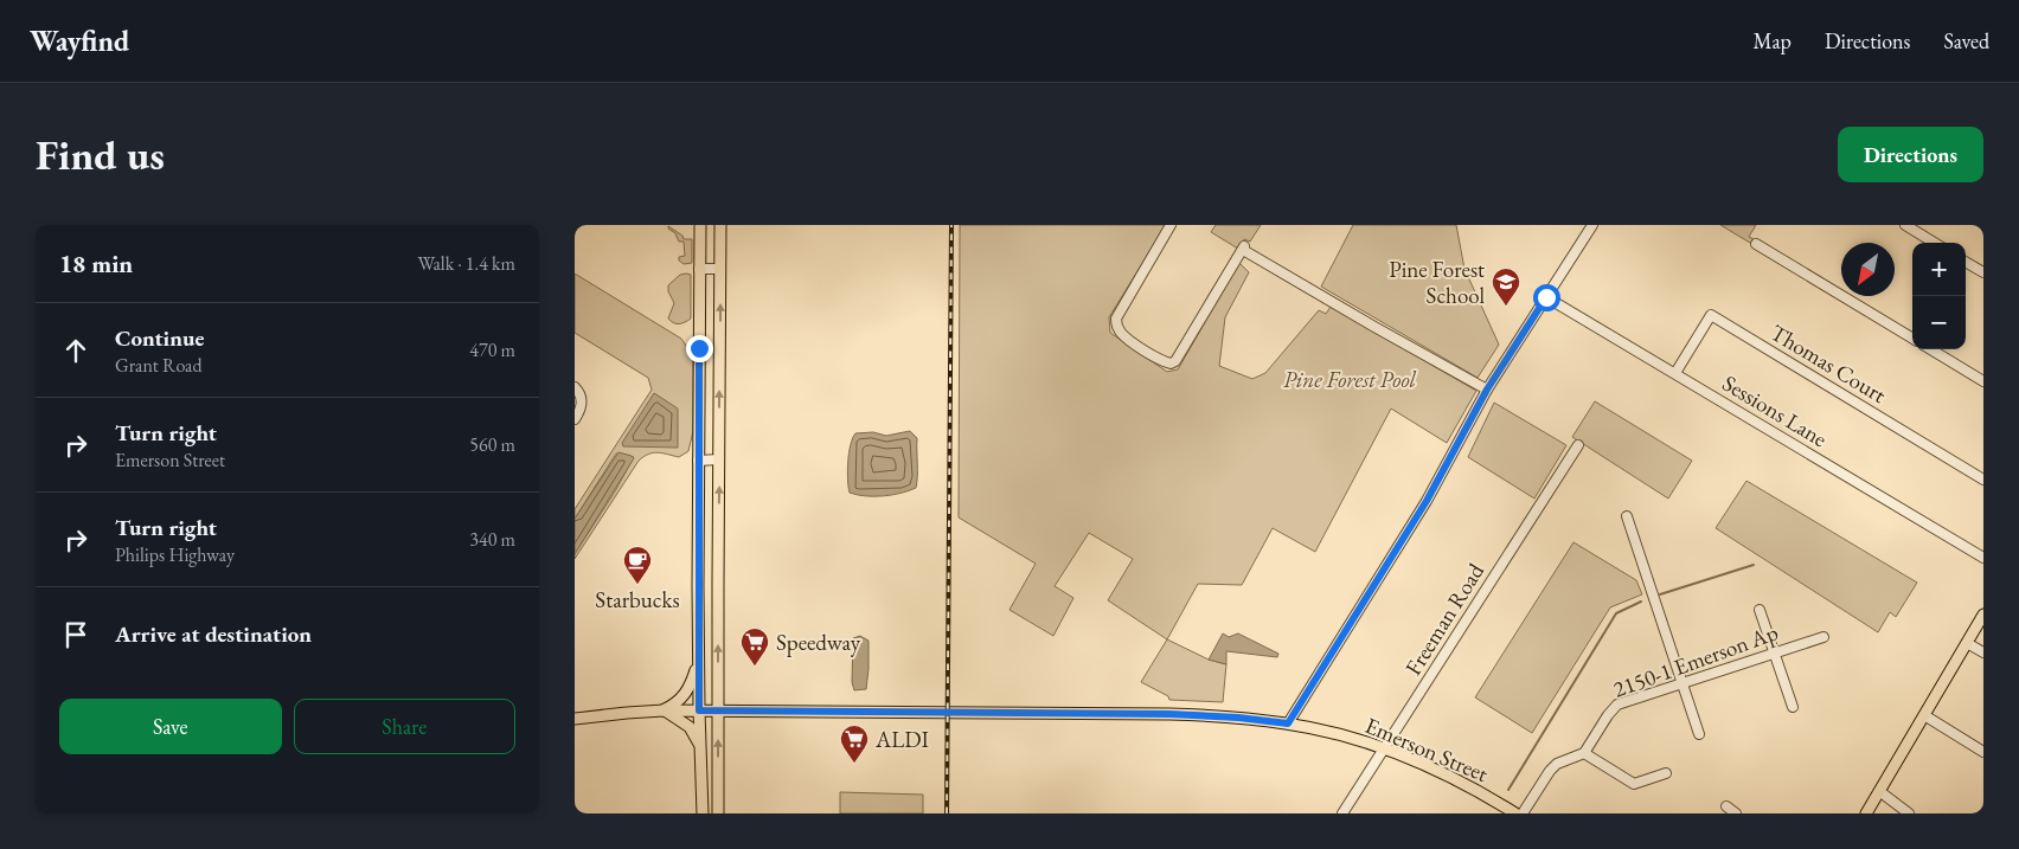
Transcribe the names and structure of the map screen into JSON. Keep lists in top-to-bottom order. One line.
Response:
{"streets":{"main road":["Emerson Street"],"street":["Thomas Court","Sessions Lane","Freeman Road","2150-1 Emerson Ap"]},"crossings":[["Thomas Court","Sessions Lane"],["Freeman Road","Emerson Street"]],"parks":["Pine Forest Pool"],"places":{"school or university":["Pine Forest School"],"cafe":["Starbucks"],"supermarket":["Speedway","ALDI"]},"north":"bottom left","page":{"header":"Wayfind","nav":["Map","Directions","Saved"],"buttons":["Directions",["Save","Share"]],"title":"Find us","heading":["18 min","Walk · 1.4 km"],"map_buttons":["+","−"],"list":[["Continue","Grant Road","470 m"],["Turn right","Emerson Street","560 m"],["Turn right","Philips Highway","340 m"],"Arrive at destination"]}}
